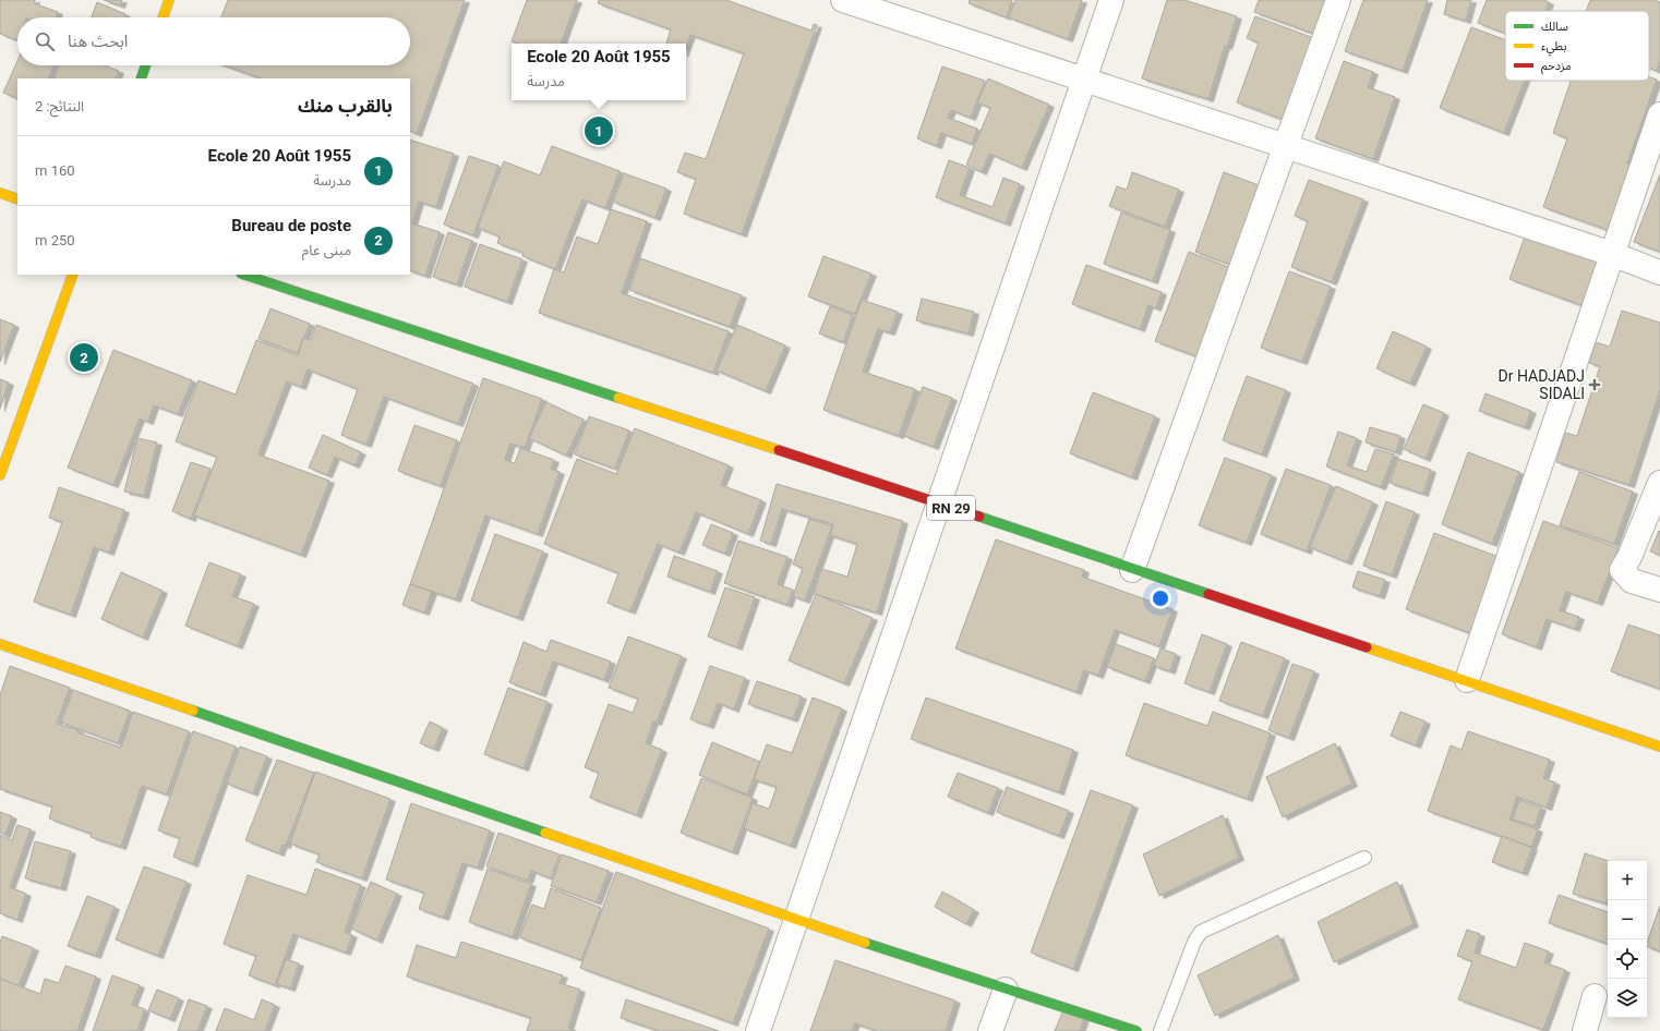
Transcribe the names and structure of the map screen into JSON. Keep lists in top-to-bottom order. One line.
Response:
{"streets":{"main road":["RN 29"]},"places":{"health":["Dr HADJADJ SIDALI"]},"legend":["سالك","بطيء","مزدحم"],"page":{"search":"ابحث هنا","popup":["Ecole 20 Août 1955","مدرسة"],"heading":["بالقرب منك","النتائج: 2"],"pins":["1","2"],"list":[{"mark":"1","name":"Ecole 20 Août 1955","note":"مدرسة","value":"160 m"},{"mark":"2","name":"Bureau de poste","note":"مبنى عام","value":"250 m"}],"map_buttons":["+","−"]}}
